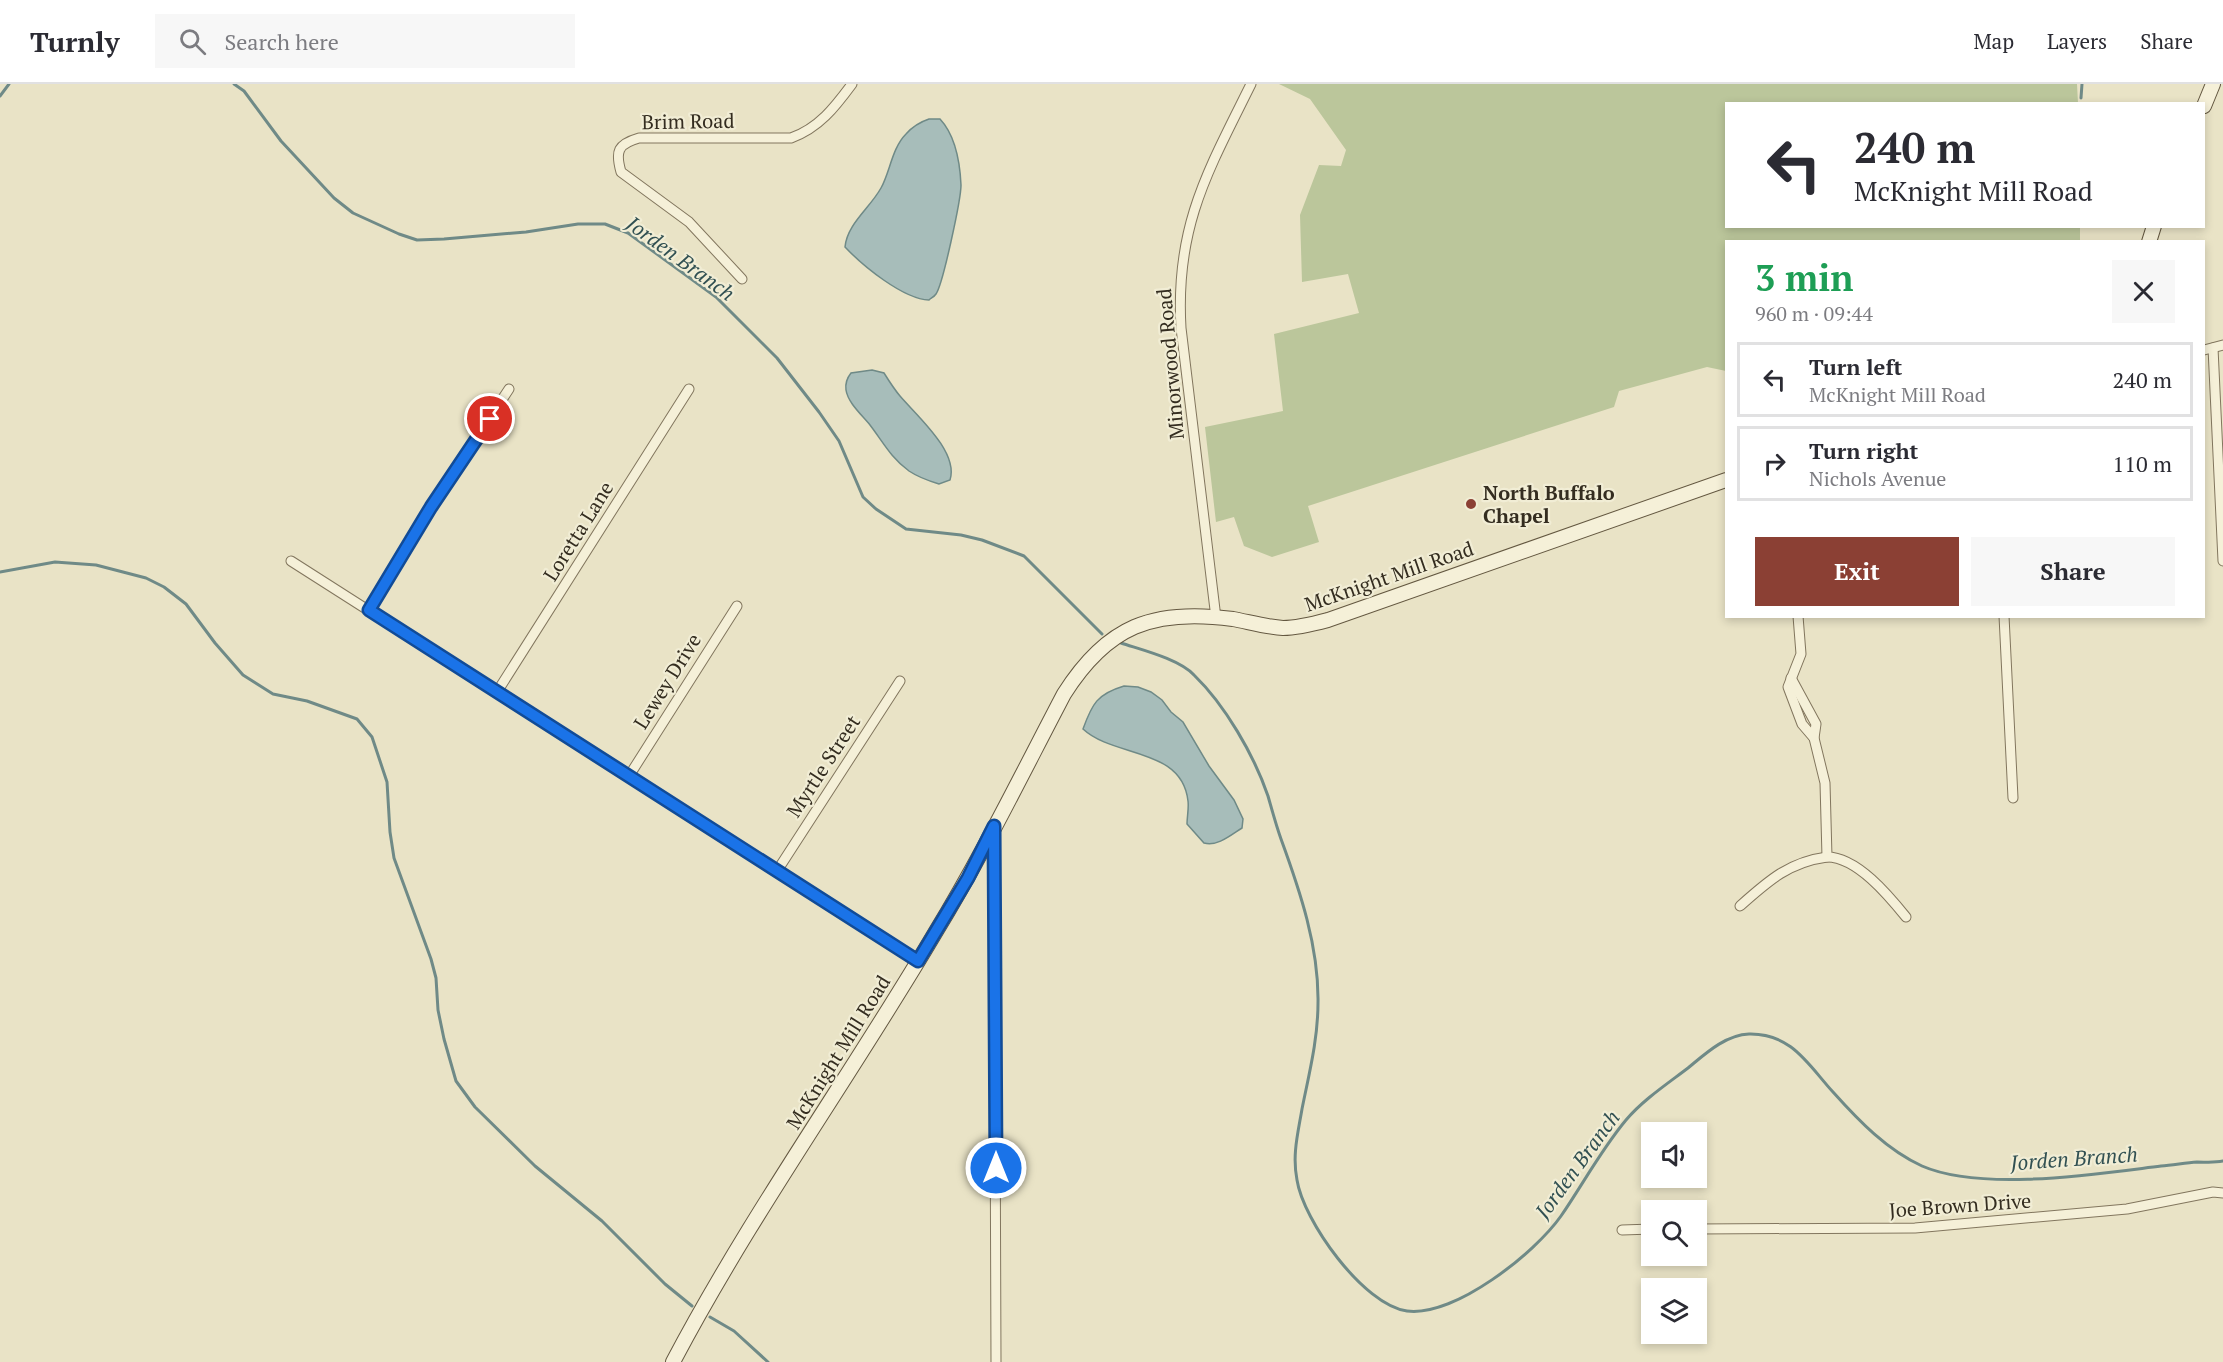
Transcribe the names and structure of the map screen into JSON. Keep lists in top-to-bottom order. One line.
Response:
{"streets":{"street":["Brim Road","Minorwood Road","Loretta Lane","McKnight Mill Road","Lewey Drive","Myrtle Street","Joe Brown Drive"]},"crossings":[["Minorwood Road","McKnight Mill Road"]],"water":["Jorden Branch"],"places":["North Buffalo Chapel"],"page":{"header":"Turnly","search":"Search here","nav":["Map","Layers","Share"],"turn":["240 m","McKnight Mill Road"],"heading":["3 min","960 m · 09:44"],"list":[{"name":"Turn left","note":"McKnight Mill Road","value":"240 m"},{"name":"Turn right","note":"Nichols Avenue","value":"110 m"}],"buttons":["Exit","Share"]}}
